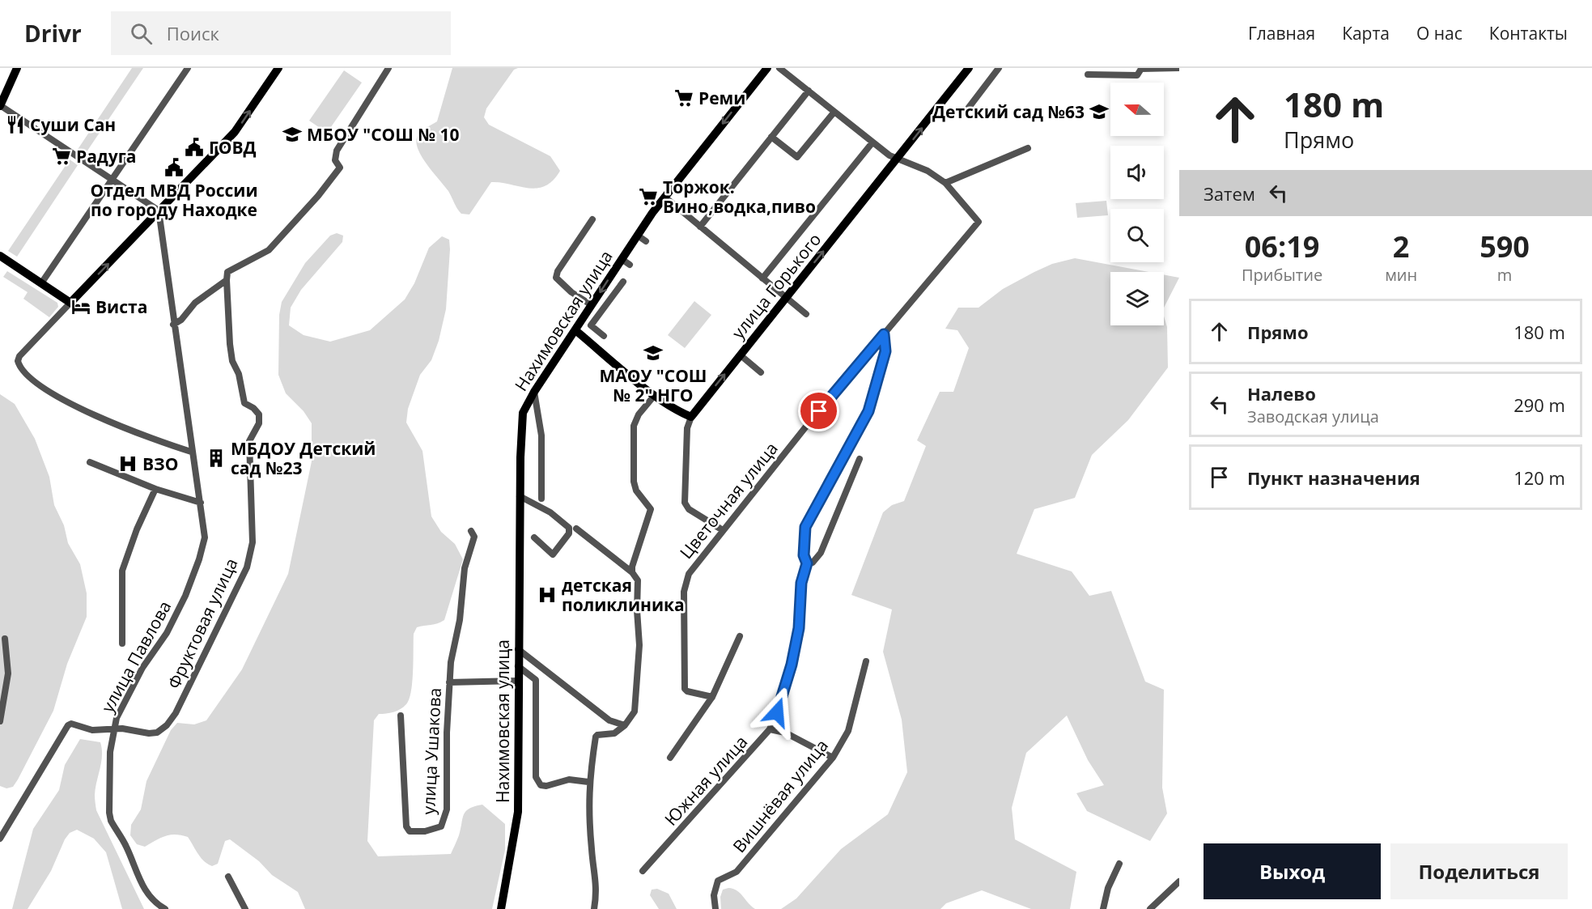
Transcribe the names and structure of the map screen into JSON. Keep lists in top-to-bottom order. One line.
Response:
{"streets":{"main road":["улица Горького","Нахимовская улица"],"street":["Цветочная улица","Фруктовая улица","улица Павлова","улица Ушакова","Южная улица","Вишнёвая улица"]},"crossings":[["улица Горького","Цветочная улица"],["Фруктовая улица","улица Павлова"]],"one_way":["улица Горького"],"places":{"supermarket":["Реми","Радуга","Торжок. Вино,водка,пиво"],"school or university":["Детский сад №63","МБОУ \"СОШ № 10","МАОУ \"СОШ № 2\" НГО"],"restaurant":["Суши Сан"],"public building":["ГОВД","Отдел МВД России по городу Находке"],"hotel":["Виста"],"building":["МБДОУ Детский сад №23"],"hospital":["ВЗО","детская поликлиника"]},"north":"left","page":{"header":"Drivr","search":"Поиск","nav":["Главная","Карта","О нас","Контакты"],"turn":["180 m","Прямо"],"then":"Затем","eta":["06:19","Прибытие","2","мин","590","m"],"list":[{"name":"Прямо","value":"180 m"},{"name":"Налево","note":"Заводская улица","value":"290 m"},{"name":"Пункт назначения","value":"120 m"}],"buttons":["Выход","Поделиться"]}}
